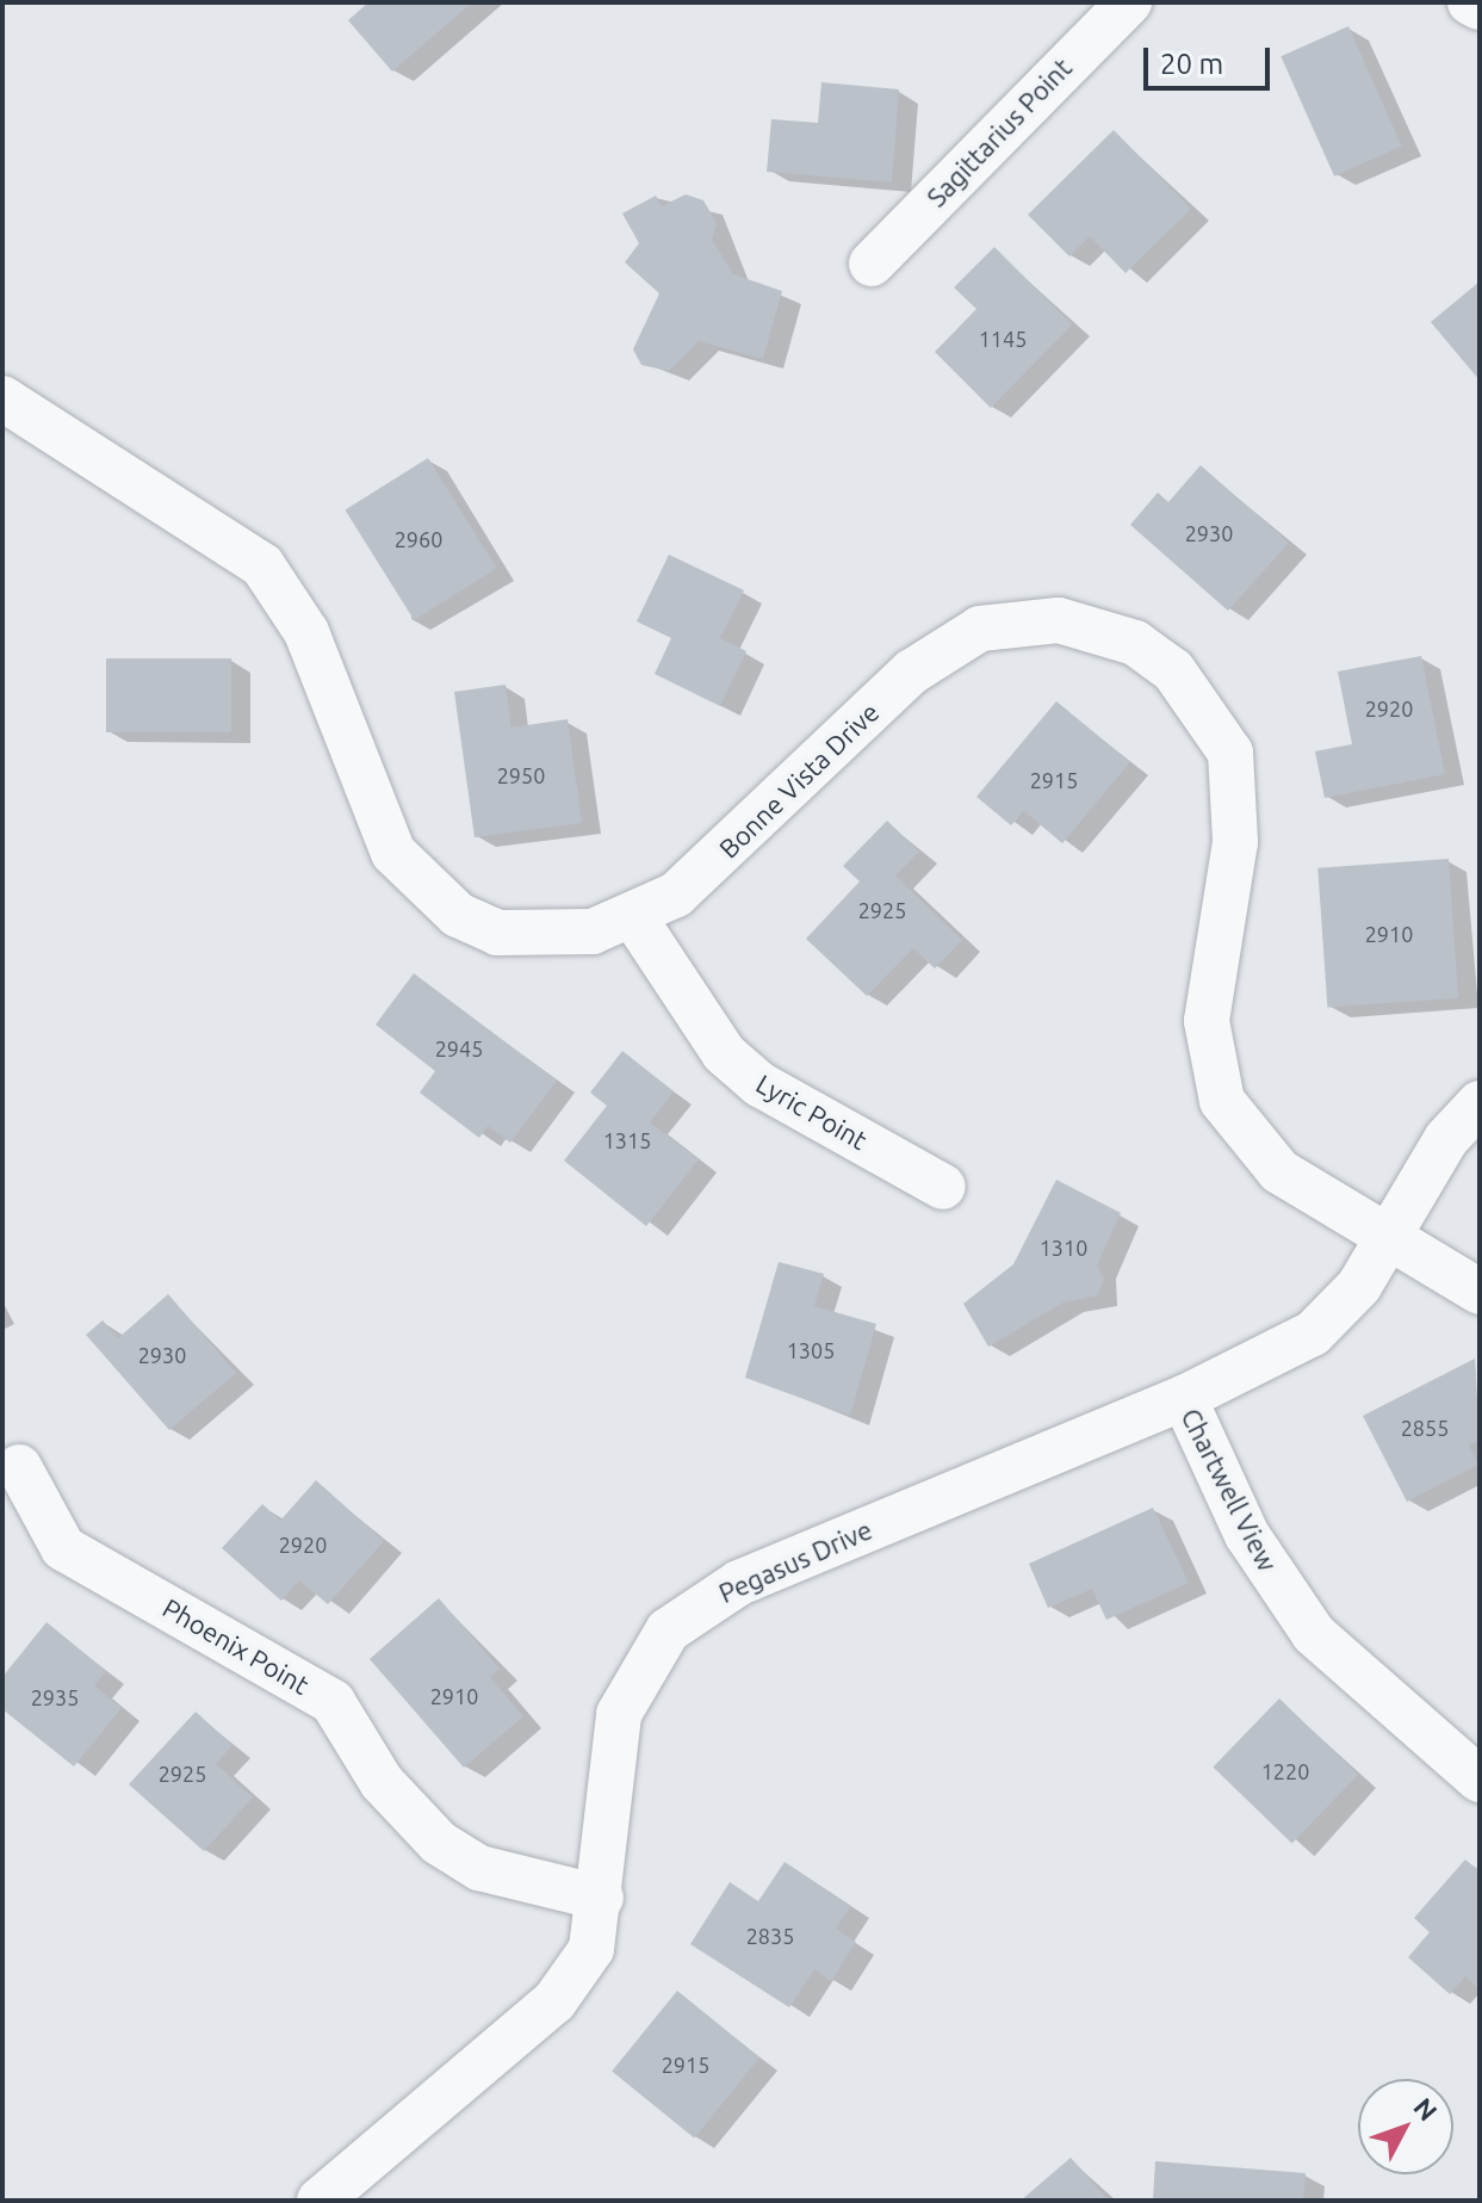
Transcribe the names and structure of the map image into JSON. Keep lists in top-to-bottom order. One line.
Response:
{"streets":{"street":["Sagittarius Point","Bonne Vista Drive","Lyric Point","Chartwell View","Pegasus Drive","Phoenix Point"]},"crossings":[["Bonne Vista Drive","Lyric Point"],["Bonne Vista Drive","Pegasus Drive"],["Chartwell View","Pegasus Drive"],["Pegasus Drive","Phoenix Point"]],"house_numbers":["1145","2930","2960","2920","2950","2915","2925","2910","2945","1315","1310","1305","2930","2855","2920","2910","2935","1220","2925","2835","2915"],"scale_bar":"20 m","north":"top right"}
